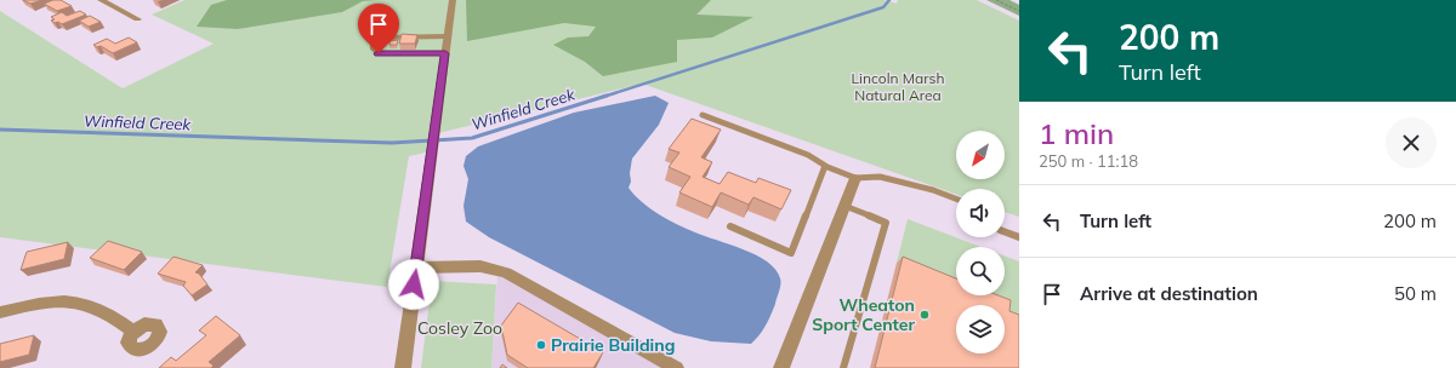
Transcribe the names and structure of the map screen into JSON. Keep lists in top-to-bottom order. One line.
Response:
{"water":["Winfield Creek"],"parks":["Lincoln Marsh Natural Area","Cosley Zoo"],"places":["Wheaton Sport Center","Prairie Building"],"north":"bottom left","page":{"turn":["200 m","Turn left"],"heading":["1 min","250 m · 11:18"],"list":[{"name":"Turn left","value":"200 m"},{"name":"Arrive at destination","value":"50 m"}]}}
